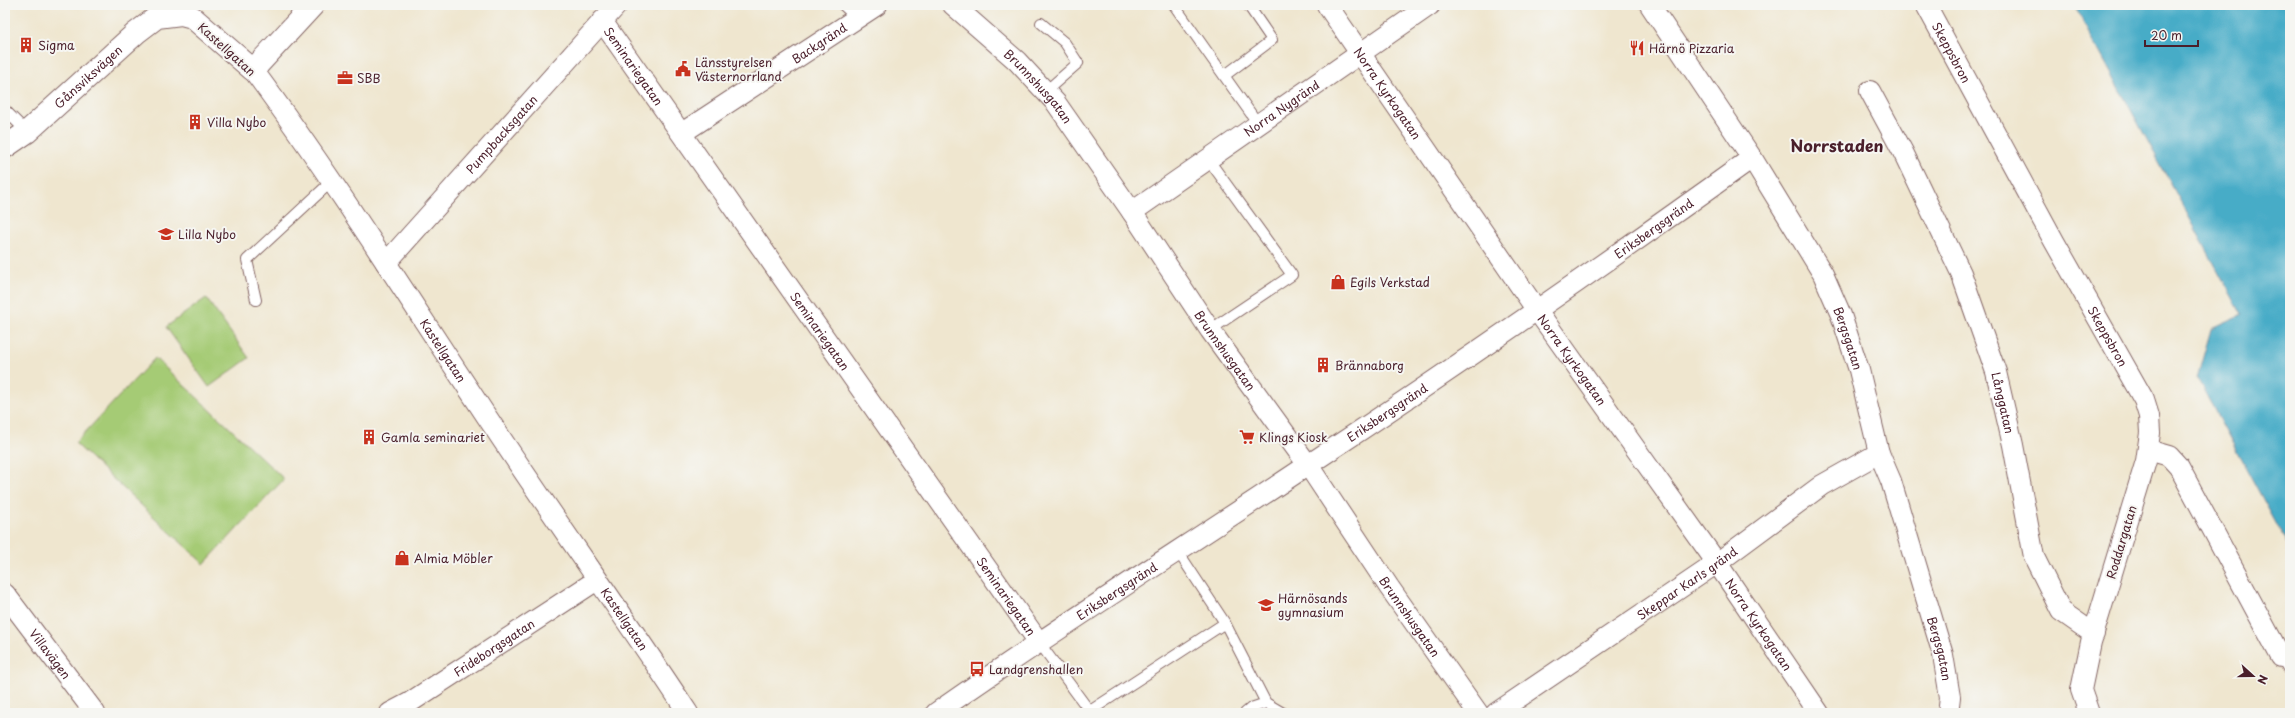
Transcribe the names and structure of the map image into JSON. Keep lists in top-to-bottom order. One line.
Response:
{"streets":{"main road":["Kastellgatan","Gånsviksvägen"],"street":["Backgränd","Skeppsbron","Seminariegatan","Brunnshusgatan","Norra Kyrkogatan","Norra Nygränd","Pumpbacksgatan","Eriksbergsgränd","Bergsgatan","Långgatan","Roddargatan","Skeppar Karls gränd","Frideborgsgatan","Villavägen"]},"crossings":[["Backgränd","Seminariegatan"],["Kastellgatan","Gånsviksvägen"],["Kastellgatan","Pumpbacksgatan"],["Kastellgatan","Frideborgsgatan"],["Skeppsbron","Roddargatan"],["Seminariegatan","Pumpbacksgatan"],["Seminariegatan","Eriksbergsgränd"],["Brunnshusgatan","Norra Nygränd"],["Brunnshusgatan","Eriksbergsgränd"],["Norra Kyrkogatan","Norra Nygränd"],["Norra Kyrkogatan","Eriksbergsgränd"],["Norra Kyrkogatan","Skeppar Karls gränd"],["Eriksbergsgränd","Bergsgatan"],["Bergsgatan","Skeppar Karls gränd"],["Långgatan","Roddargatan"]],"districts":["Norrstaden"],"places":{"building":["Sigma","Villa Nybo","Brännaborg","Gamla seminariet"],"restaurant":["Härnö Pizzaria"],"public building":["Länsstyrelsen Västernorrland"],"office":["SBB"],"school or university":["Lilla Nybo","Härnösands gymnasium"],"shop":["Egils Verkstad","Almia Möbler"],"supermarket":["Klings Kiosk"],"bus stop":["Landgrenshallen"]},"scale_bar":"20 m","north":"right"}
